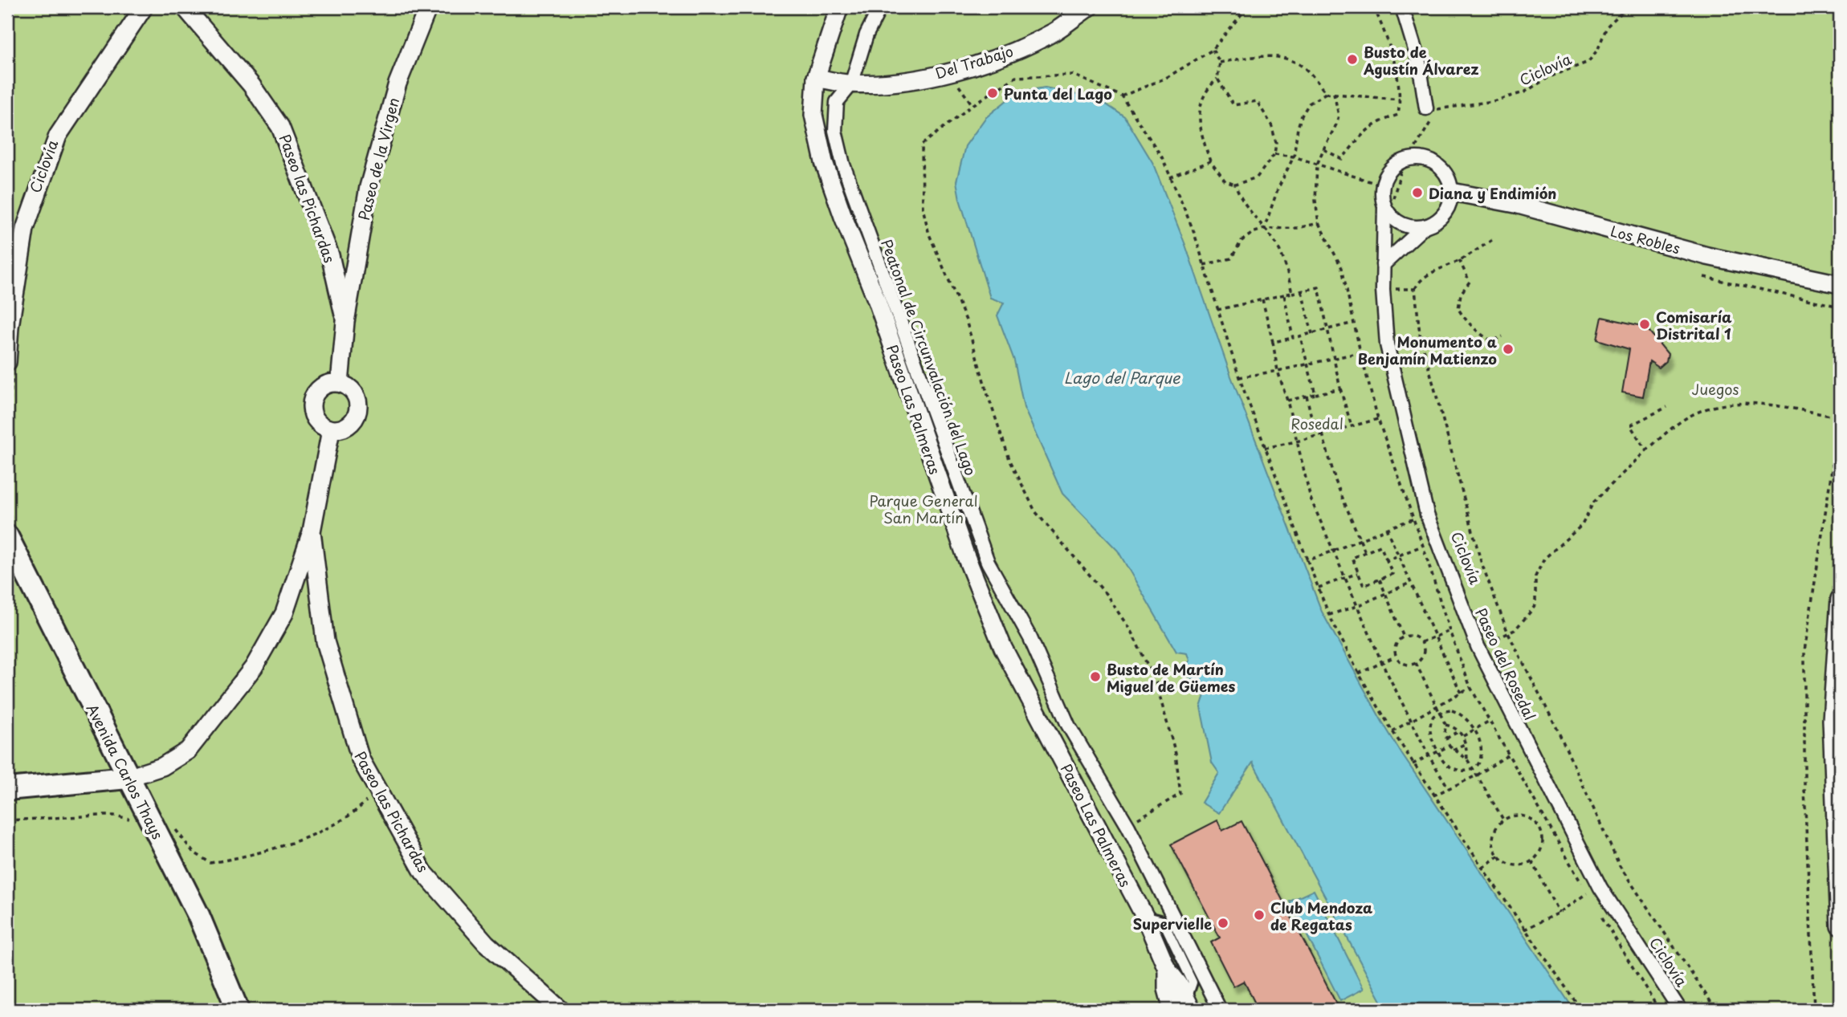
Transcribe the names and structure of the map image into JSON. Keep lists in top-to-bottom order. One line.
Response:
{"streets":{"street":["Del Trabajo","Paseo de la Virgen","Paseo las Pichardas","Los Robles","Peatonal de Circunvalación del Lago","Paseo Las Palmeras","Paseo del Rosedal","Avenida Carlos Thays"],"path":["Ciclovía"]},"crossings":[["Del Trabajo","Peatonal de Circunvalación del Lago"],["Del Trabajo","Paseo Las Palmeras"],["Paseo de la Virgen","Paseo las Pichardas"],["Los Robles","Paseo del Rosedal"]],"water":["Lago del Parque"],"parks":["Juegos","Rosedal","Parque General San Martín"],"places":["Busto de Agustín Álvarez","Punta del Lago","Diana y Endimión","Comisaría Distrital 1","Monumento a Benjamín Matienzo","Busto de Martín Miguel de Güemes","Club Mendoza de Regatas","Supervielle"]}
